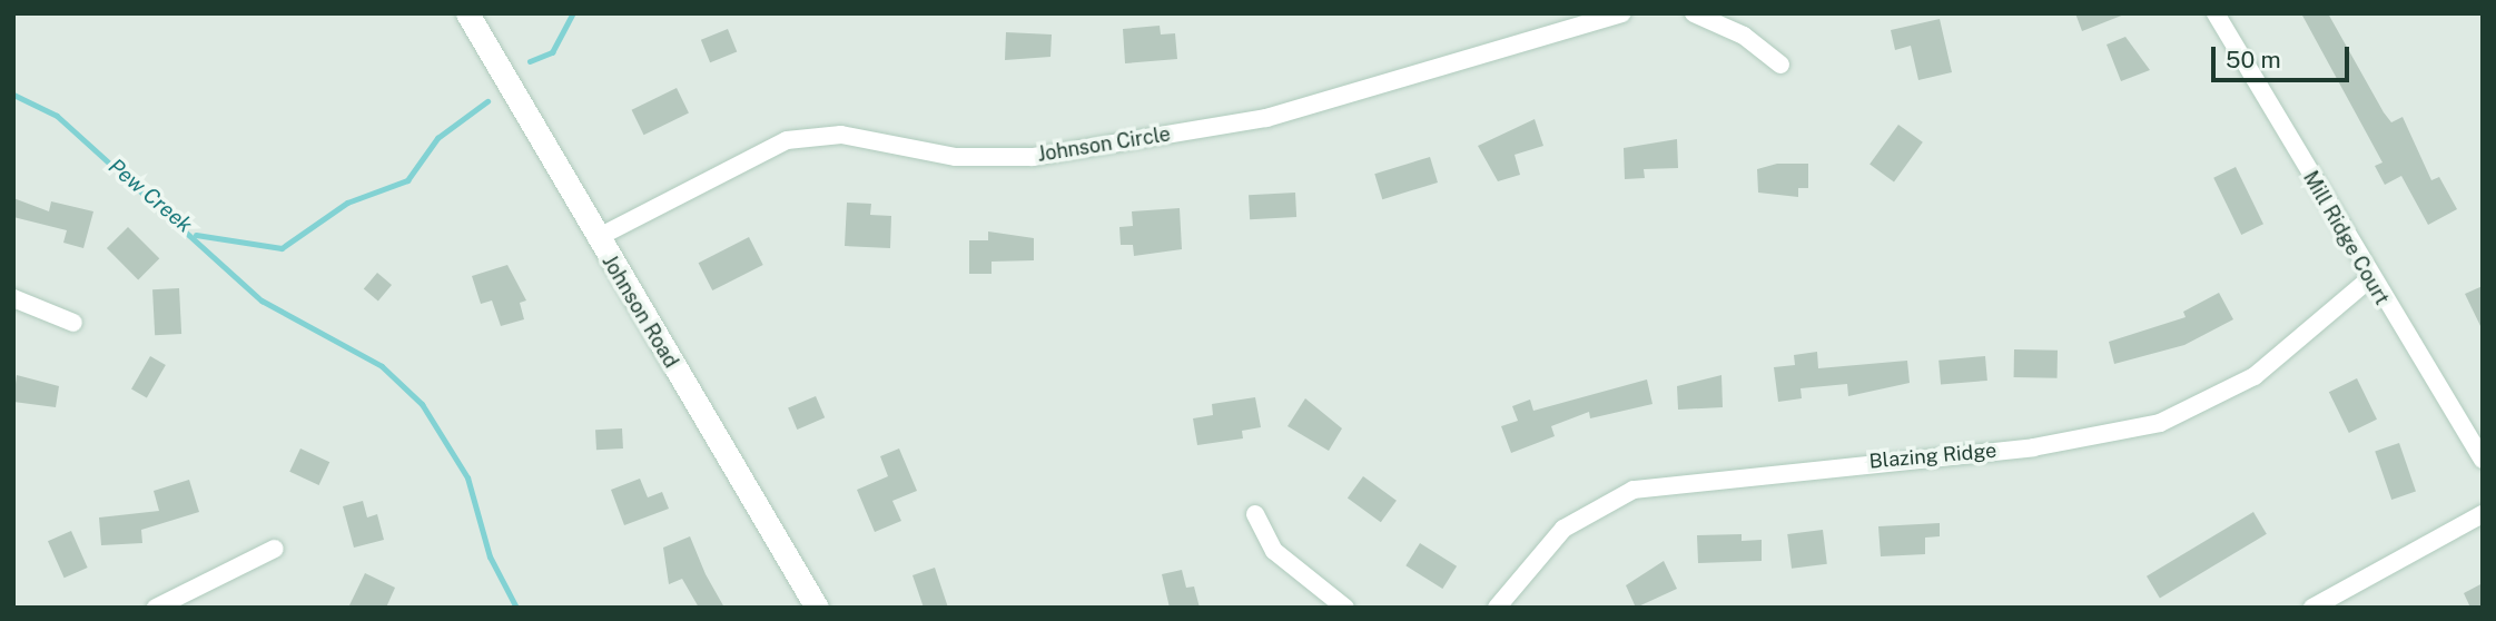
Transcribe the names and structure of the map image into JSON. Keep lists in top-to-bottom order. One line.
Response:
{"streets":{"street":["Johnson Circle","Mill Ridge Court","Johnson Road","Blazing Ridge"]},"crossings":[["Johnson Circle","Johnson Road"],["Mill Ridge Court","Blazing Ridge"]],"water":["Pew Creek"],"scale_bar":"50 m"}
